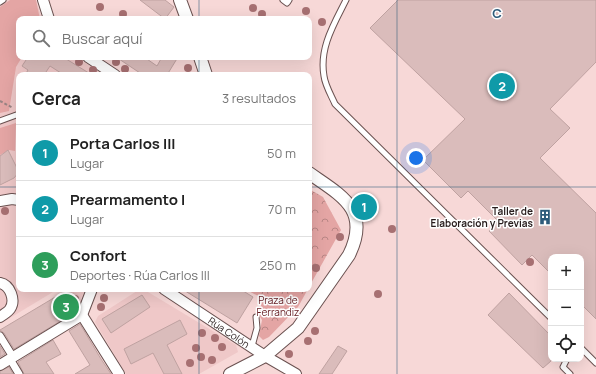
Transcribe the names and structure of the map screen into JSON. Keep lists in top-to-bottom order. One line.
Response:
{"streets":{"street":["Rúa Colón"]},"parks":["Praza de Ferrandiz"],"places":{"building":["Taller de Elaboración y Previas"]},"page":{"search":"Buscar aquí","pins":["2","1","3"],"heading":["Cerca","3 resultados"],"list":[{"mark":"1","name":"Porta Carlos III","note":"Lugar","value":"50 m"},{"mark":"2","name":"Prearmamento I","note":"Lugar","value":"70 m"},{"mark":"3","name":"Confort","note":"Deportes · Rúa Carlos III","value":"250 m"}],"map_buttons":["+","−"]},"grid":{"columns":["C"]}}
